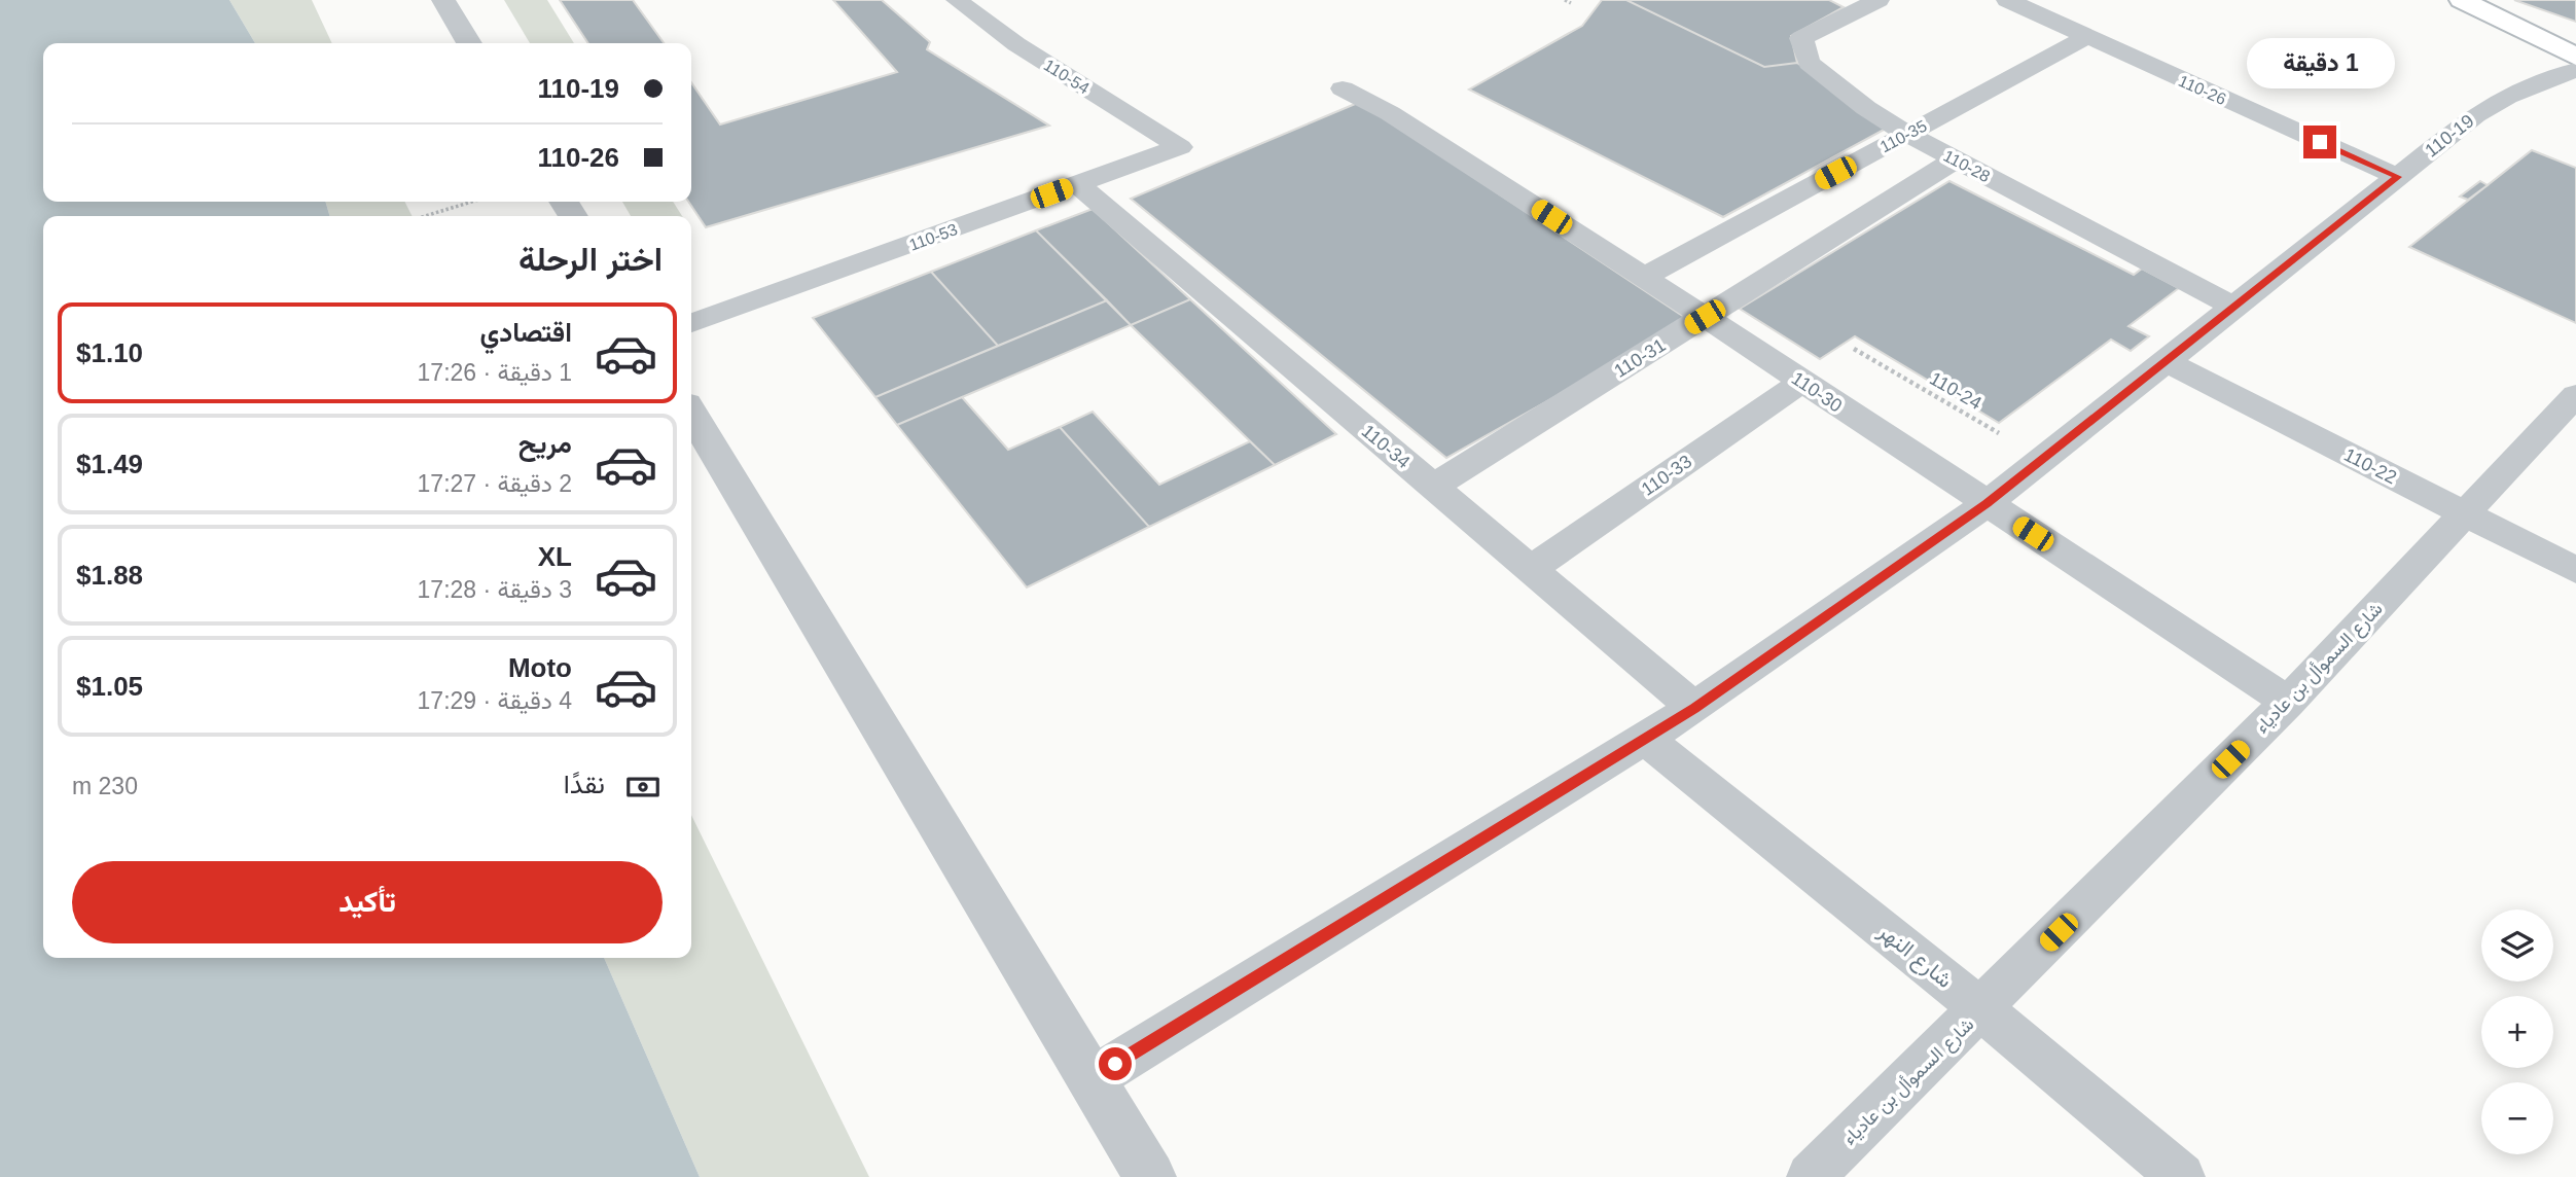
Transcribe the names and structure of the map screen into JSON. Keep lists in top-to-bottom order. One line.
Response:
{"streets":{"lane":["110-54","110-26","110-35","110-19","110-28","110-53","110-31","110-30","110-34","110-22","110-33","شارع السموأل بن عادياء","شارع النهر"],"path":["110-24"]},"crossings":[["110-54","110-53"],["110-26","110-35"],["110-26","110-19"],["110-35","110-28"],["110-35","110-30"],["110-19","110-28"],["110-19","110-24"],["110-19","110-30"],["110-19","110-34"],["110-19","110-22"],["110-19","شارع النهر"],["110-28","110-31"],["110-53","110-34"],["110-31","110-30"],["110-31","110-34"],["110-30","110-33"],["110-30","شارع السموأل بن عادياء"],["110-34","110-33"],["110-22","شارع السموأل بن عادياء"],["شارع السموأل بن عادياء","شارع النهر"]],"page":{"bubble":"1 دقيقة","banner":["110-19","110-26"],"heading":"اختر الرحلة","list":[{"name":"اقتصادي","note":"1 دقيقة · 17:26","value":"$1.10"},{"name":"مريح","note":"2 دقيقة · 17:27","value":"$1.49"},{"name":"XL","note":"3 دقيقة · 17:28","value":"$1.88"},{"name":"Moto","note":"4 دقيقة · 17:29","value":"$1.05"}],"pay":["نقدًا","230 m"],"buttons":"تأكيد","map_buttons":["+","−"]}}
